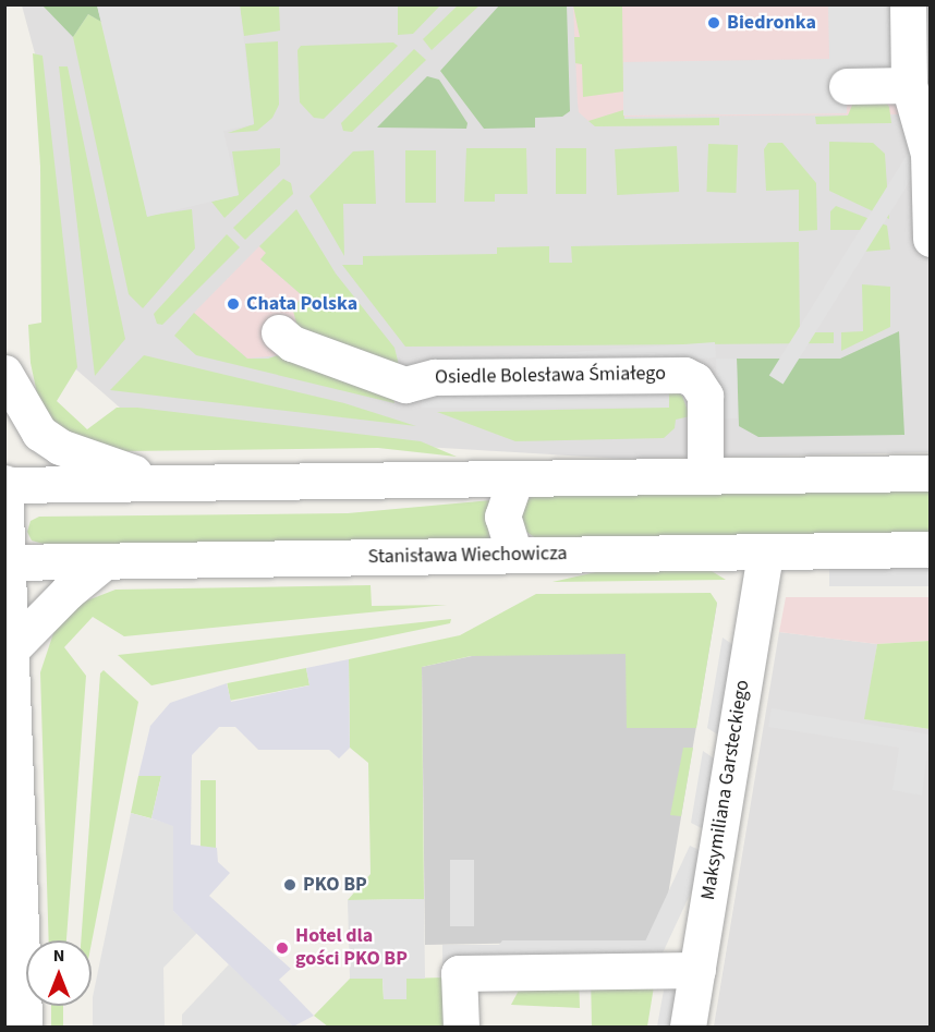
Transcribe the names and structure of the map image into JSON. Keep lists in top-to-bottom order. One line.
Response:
{"streets":{"street":["Osiedle Bolesława Śmiałego","Stanisława Wiechowicza","Maksymiliana Garsteckiego"]},"crossings":[["Stanisława Wiechowicza","Maksymiliana Garsteckiego"]],"places":["Biedronka","Chata Polska","PKO BP","Hotel dla gości PKO BP"],"north":"top"}
